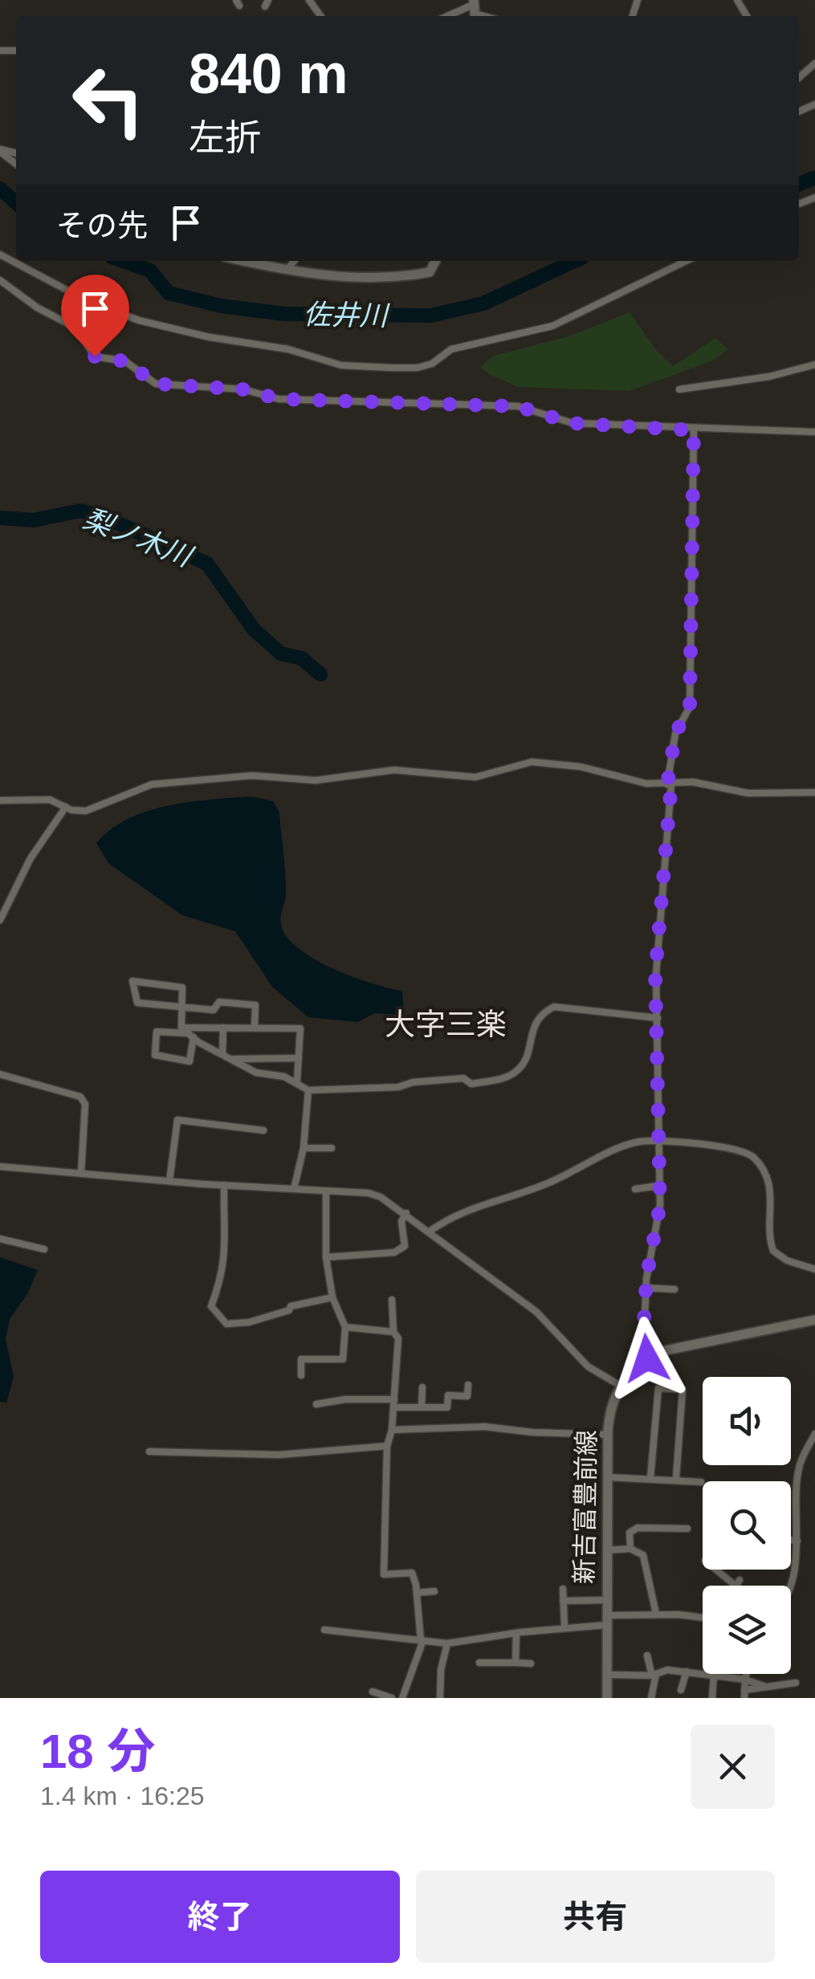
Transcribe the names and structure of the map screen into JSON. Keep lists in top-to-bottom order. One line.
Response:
{"streets":{"main road":["新吉富豊前線"]},"districts":["大字三楽"],"water":["佐井川","梨ノ木川"],"page":{"turn":["840 m","左折"],"then":"その先","heading":["18 分","1.4 km · 16:25"],"buttons":["終了","共有"]}}
